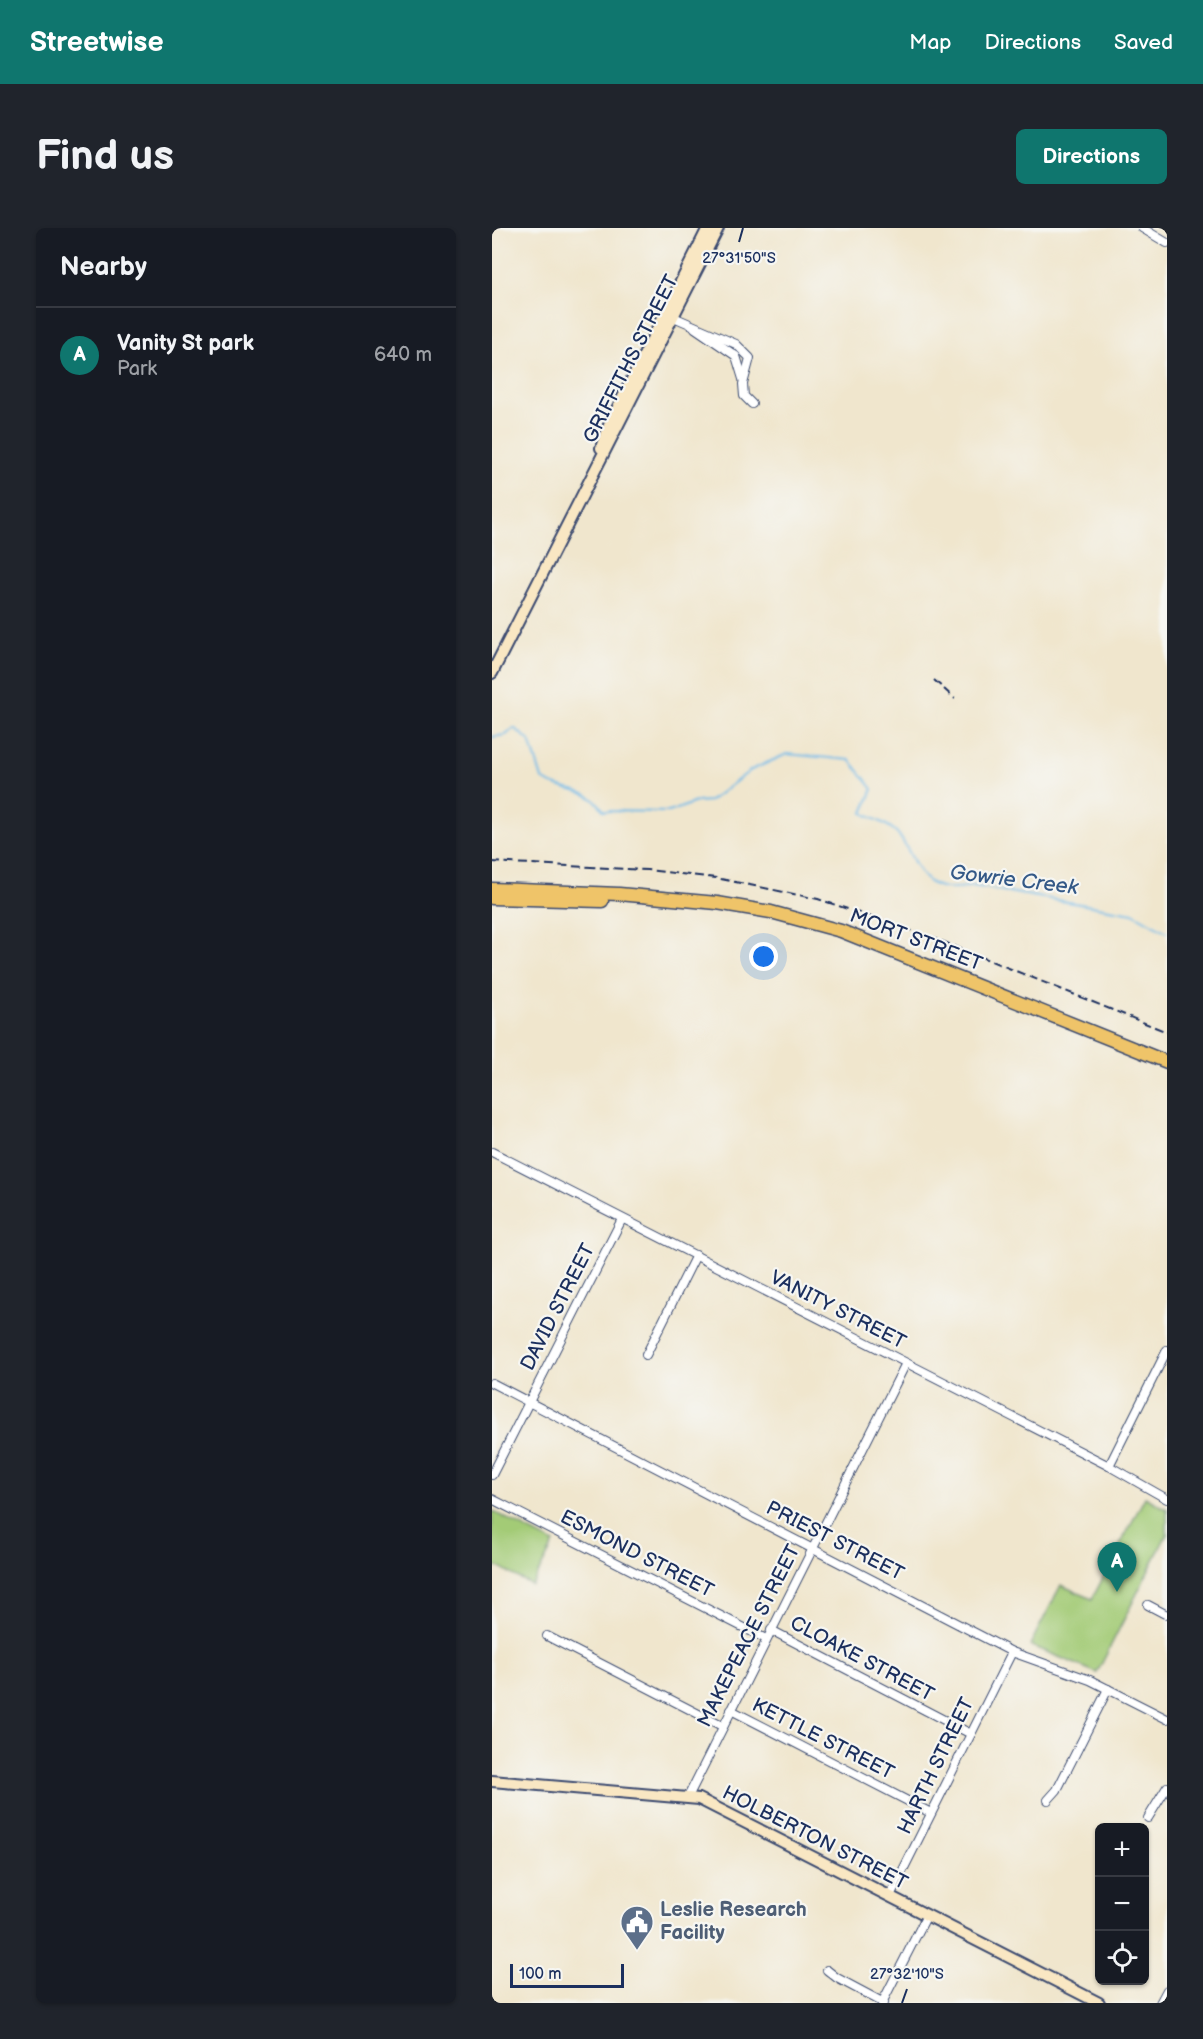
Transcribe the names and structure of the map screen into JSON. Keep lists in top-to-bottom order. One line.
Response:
{"streets":{"main road":["GRIFFITHS STREET","MORT STREET","HOLBERTON STREET"],"street":["DAVID STREET","VANITY STREET","PRIEST STREET","ESMOND STREET","MAKEPEACE STREET","CLOAKE STREET","KETTLE STREET","HARTH STREET"]},"crossings":[["DAVID STREET","VANITY STREET"],["DAVID STREET","PRIEST STREET"],["VANITY STREET","MAKEPEACE STREET"],["PRIEST STREET","MAKEPEACE STREET"],["PRIEST STREET","HARTH STREET"],["ESMOND STREET","MAKEPEACE STREET"],["MAKEPEACE STREET","CLOAKE STREET"],["MAKEPEACE STREET","KETTLE STREET"],["MAKEPEACE STREET","HOLBERTON STREET"],["CLOAKE STREET","HARTH STREET"],["KETTLE STREET","HARTH STREET"],["HARTH STREET","HOLBERTON STREET"]],"water":["Gowrie Creek"],"places":{"public building":["Leslie Research Facility"]},"scale_bar":"100 m","page":{"header":"Streetwise","nav":["Map","Directions","Saved"],"buttons":"Directions","title":"Find us","heading":"Nearby","list":[{"mark":"A","name":"Vanity St park","note":"Park","value":"640 m"}],"pins":"A","map_buttons":["+","−"],"scale":"100 m"},"coordinates":["27°31'50\"S","27°32'10\"S"]}
